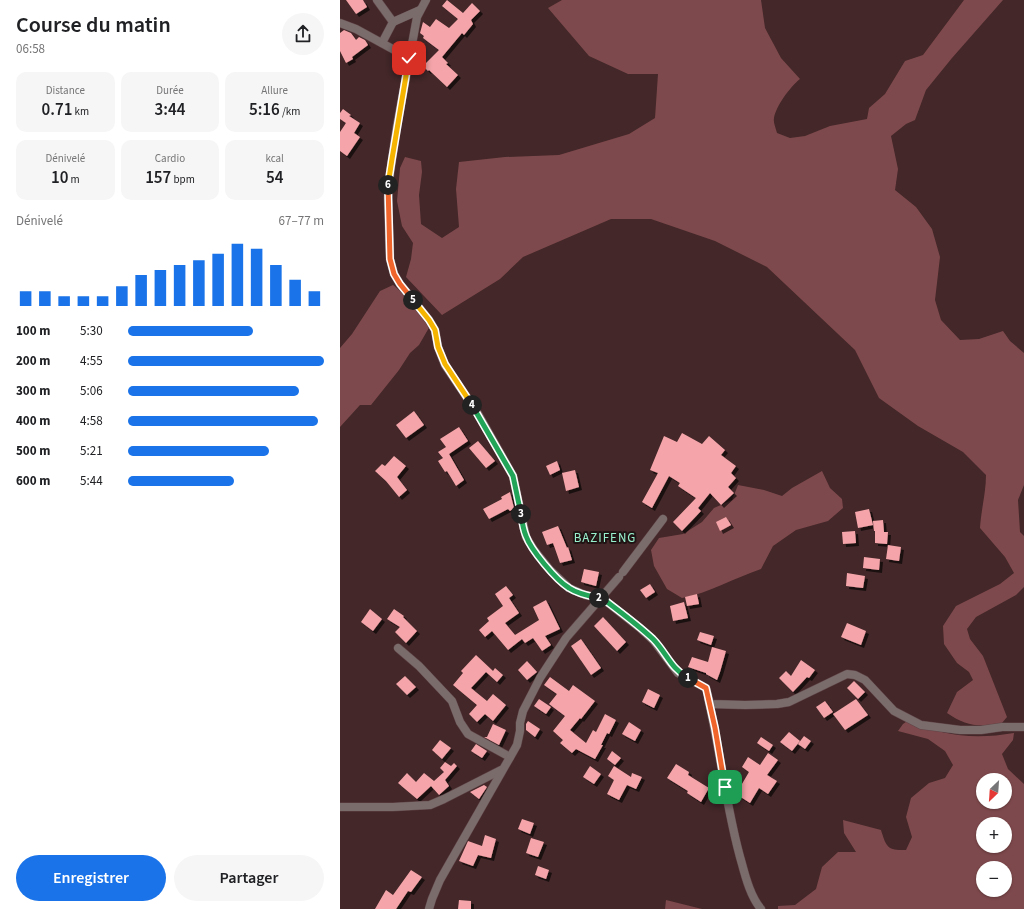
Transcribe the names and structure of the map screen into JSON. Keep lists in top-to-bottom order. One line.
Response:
{"districts":["BAZIFENG"],"north":"bottom left","page":{"heading":["Course du matin","06:58"],"stats":[["Distance","0.71 km"],["Durée","3:44"],["Allure","5:16 /km"],["Dénivelé","10 m"],["Cardio","157 bpm"],["kcal","54"]],"pins":["6","5","4","3","2","1"],"chart":["Dénivelé","67–77 m"],"list":[{"name":"100 m","note":"5:30"},{"name":"200 m","note":"4:55"},{"name":"300 m","note":"5:06"},{"name":"400 m","note":"4:58"},{"name":"500 m","note":"5:21"},{"name":"600 m","note":"5:44"}],"map_buttons":["+","−"],"buttons":["Enregistrer","Partager"]}}
